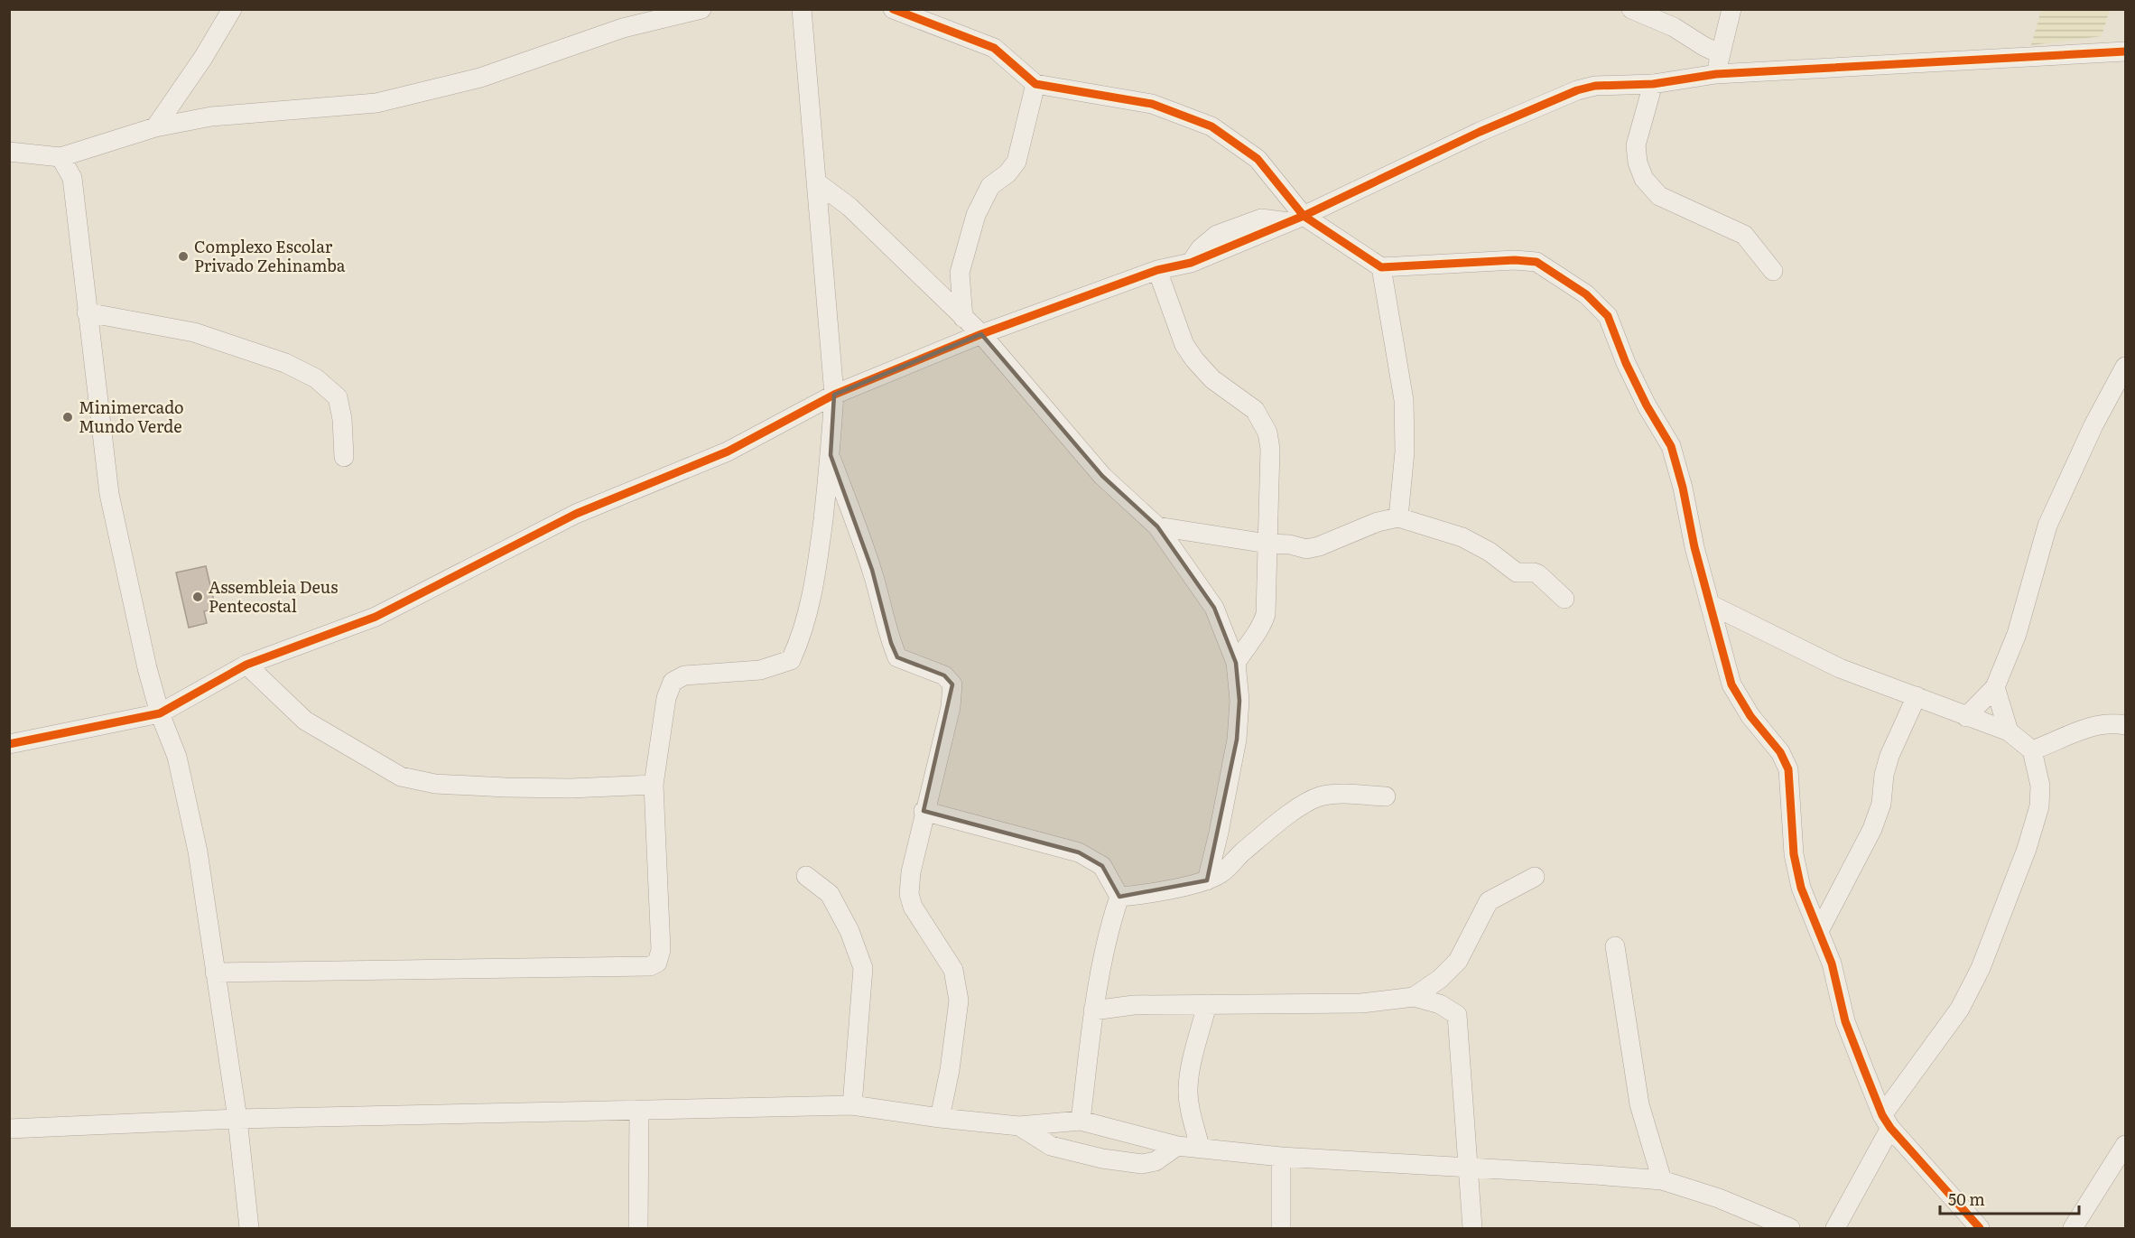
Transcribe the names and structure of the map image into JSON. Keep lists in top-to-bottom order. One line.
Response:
{"places":["Complexo Escolar Privado Zehinamba","Minimercado Mundo Verde","Assembleia Deus Pentecostal"],"scale_bar":"50 m"}
